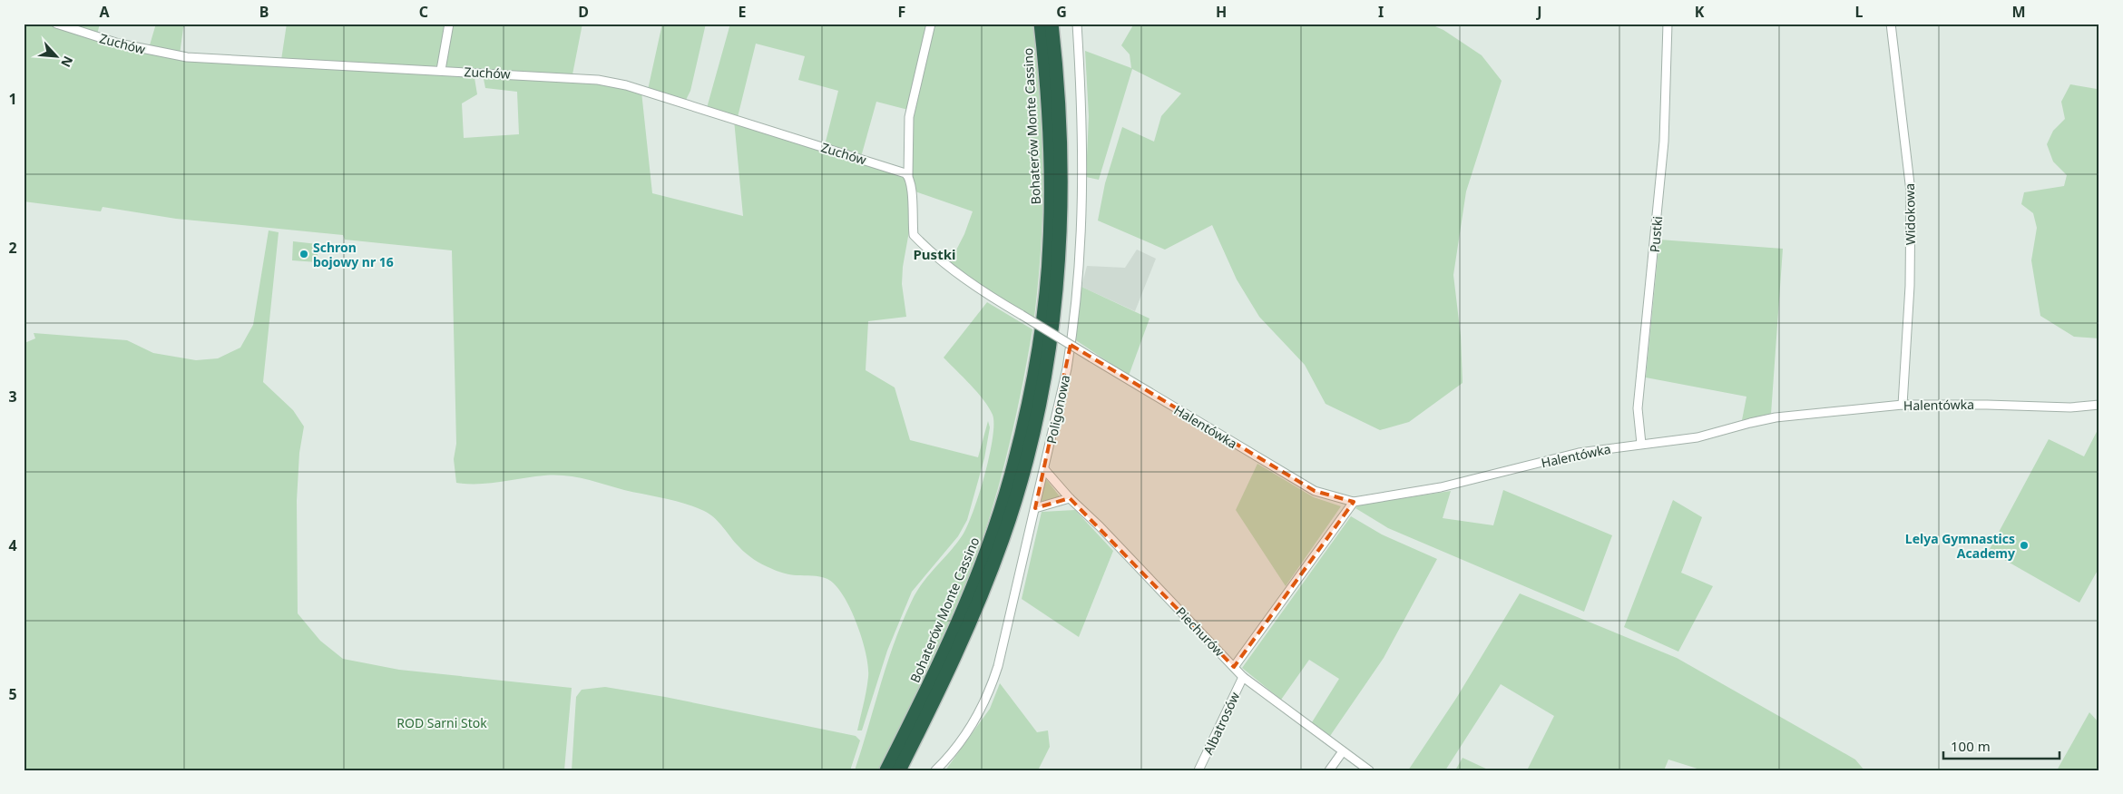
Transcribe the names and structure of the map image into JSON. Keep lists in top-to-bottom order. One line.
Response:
{"streets":{"highway":["Bohaterów Monte Cassino"],"street":["Zuchów","Widokowa","Pustki","Halentówka","Poligonowa","Piechurów","Albatrosów"]},"crossings":[["Zuchów","Halentówka"],["Widokowa","Halentówka"],["Pustki","Halentówka"],["Poligonowa","Piechurów"],["Piechurów","Albatrosów"]],"districts":["Pustki"],"parks":["ROD Sarni Stok"],"places":["Schron bojowy nr 16","Lelya Gymnastics Academy"],"scale_bar":"100 m","north":"bottom right","grid":{"columns":["A","B","C","D","E","F","G","H","I","J","K","L","M"],"rows":["1","2","3","4","5"]}}
